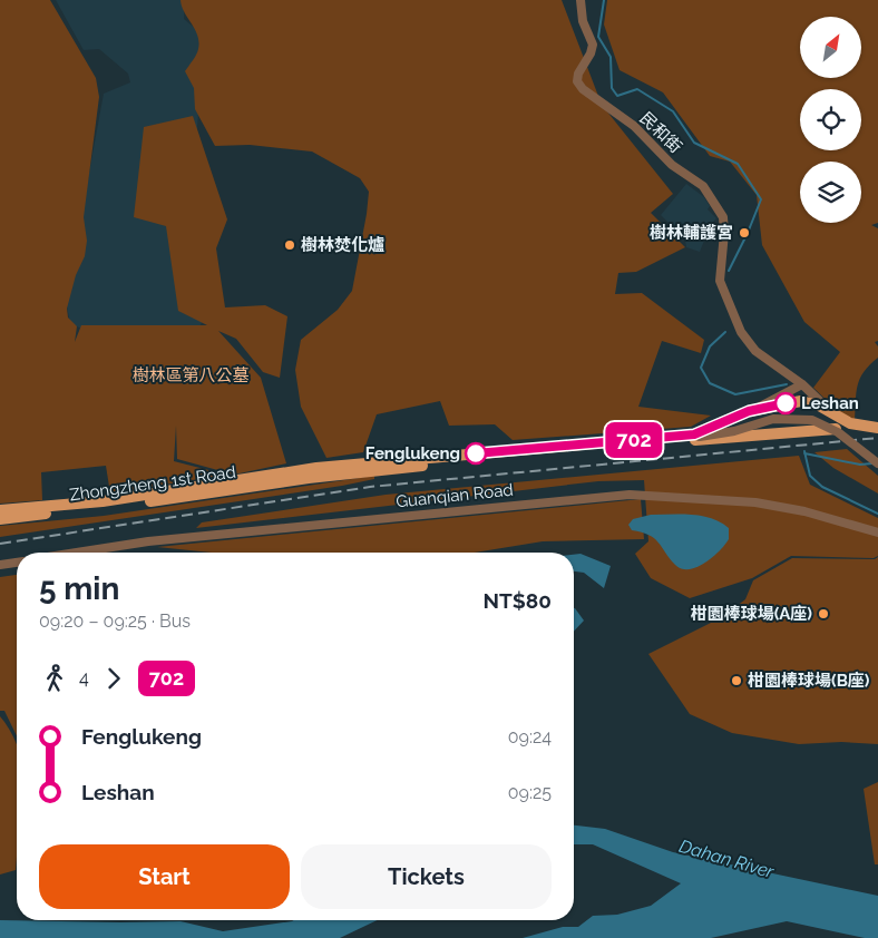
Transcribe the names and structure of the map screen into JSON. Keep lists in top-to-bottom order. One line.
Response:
{"streets":{"main road":["Zhongzheng 1st Road"],"street":["民和街","Guanqian Road"]},"water":["Dahan River"],"parks":["樹林區第八公墓"],"places":["樹林輔護宮","樹林焚化爐","Leshan","Fenglukeng","柑園棒球場(A座)","柑園棒球場(B座)"],"lines":["bus line 702"],"north":"top right","page":{"on_map":"702","heading":["5 min","09:20 – 09:25 · Bus","NT$80"],"legs":["4","702"],"list":[{"name":"Fenglukeng","value":"09:24"},{"name":"Leshan","value":"09:25"}],"buttons":["Start","Tickets"]}}
